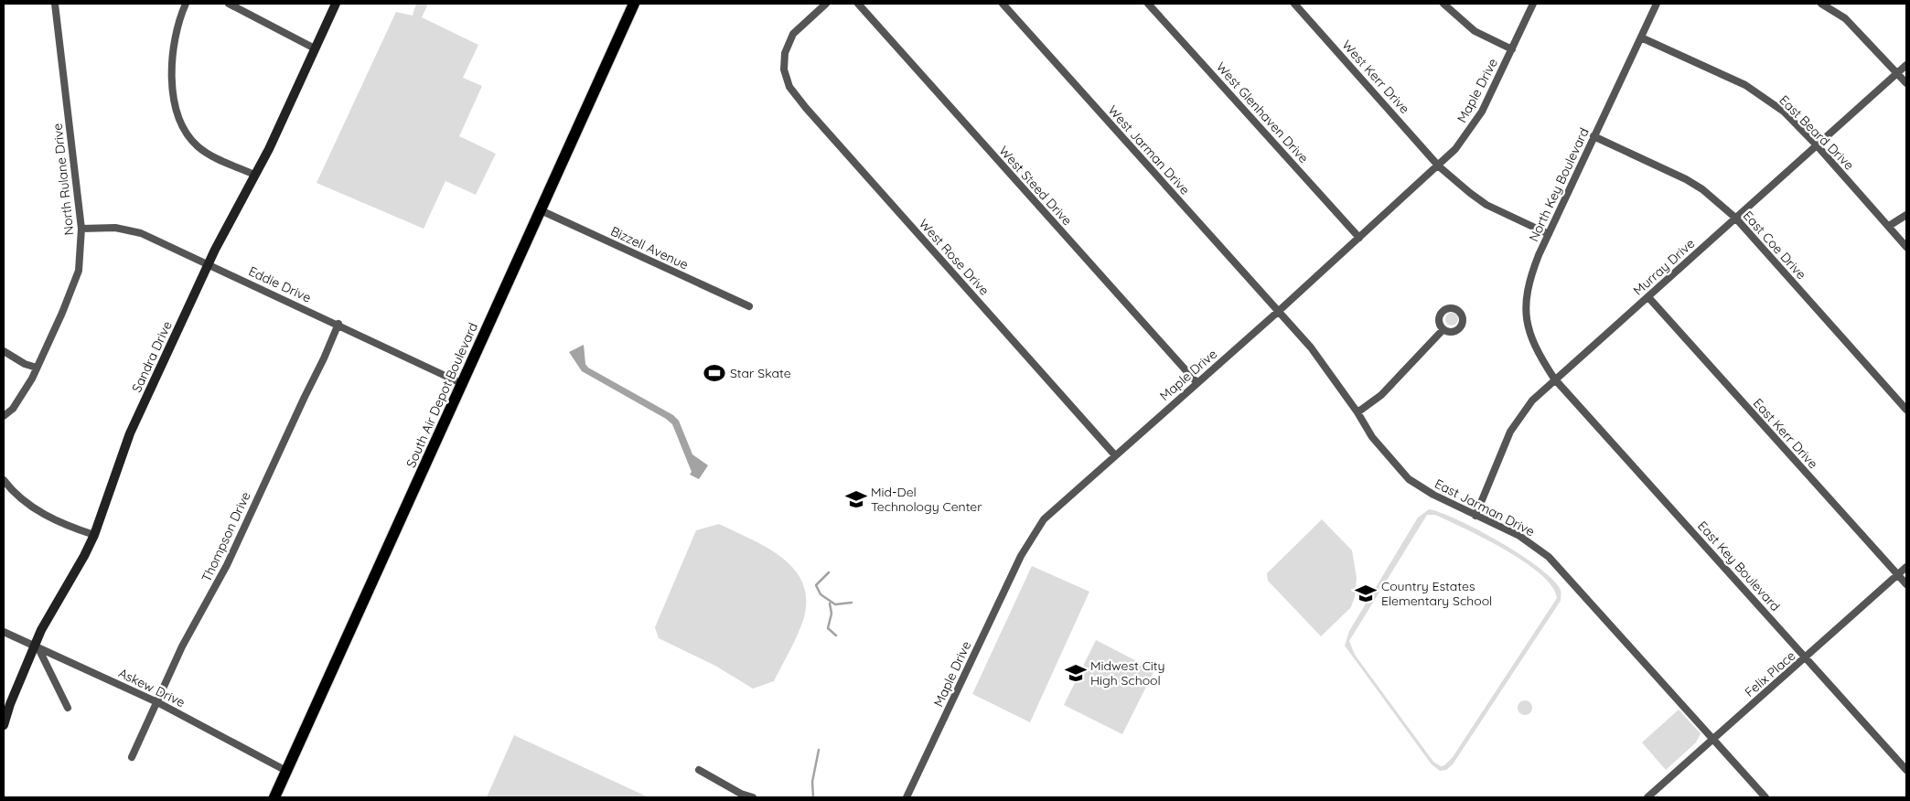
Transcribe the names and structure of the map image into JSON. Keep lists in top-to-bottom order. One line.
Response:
{"streets":{"main road":["South Air Depot Boulevard"],"street":["West Kerr Drive","Maple Drive","West Glenhaven Drive","East Beard Drive","West Jarman Drive","North Rulane Drive","North Key Boulevard","West Steed Drive","East Coe Drive","Bizzell Avenue","West Rose Drive","Murray Drive","Eddie Drive","Sandra Drive","East Kerr Drive","East Jarman Drive","Thompson Drive","East Key Boulevard","Felix Place","Askew Drive"]},"crossings":[["West Kerr Drive","Maple Drive"],["Maple Drive","West Glenhaven Drive"],["Maple Drive","West Jarman Drive"],["Maple Drive","West Steed Drive"],["Maple Drive","West Rose Drive"],["Maple Drive","East Jarman Drive"],["East Beard Drive","North Key Boulevard"],["East Beard Drive","Murray Drive"],["West Jarman Drive","East Jarman Drive"],["North Rulane Drive","Eddie Drive"],["North Key Boulevard","East Coe Drive"],["North Key Boulevard","Murray Drive"],["North Key Boulevard","East Key Boulevard"],["East Coe Drive","Murray Drive"],["Bizzell Avenue","South Air Depot Boulevard"],["Murray Drive","East Kerr Drive"],["Murray Drive","East Jarman Drive"],["Murray Drive","East Key Boulevard"],["Eddie Drive","Sandra Drive"],["Eddie Drive","South Air Depot Boulevard"],["Eddie Drive","Thompson Drive"],["Sandra Drive","Askew Drive"],["South Air Depot Boulevard","Askew Drive"],["East Kerr Drive","Felix Place"],["East Jarman Drive","Felix Place"],["Thompson Drive","Askew Drive"],["East Key Boulevard","Felix Place"]],"places":{"sports":["Star Skate"],"school or university":["Mid-Del Technology Center","Country Estates Elementary School","Midwest City High School"]}}
